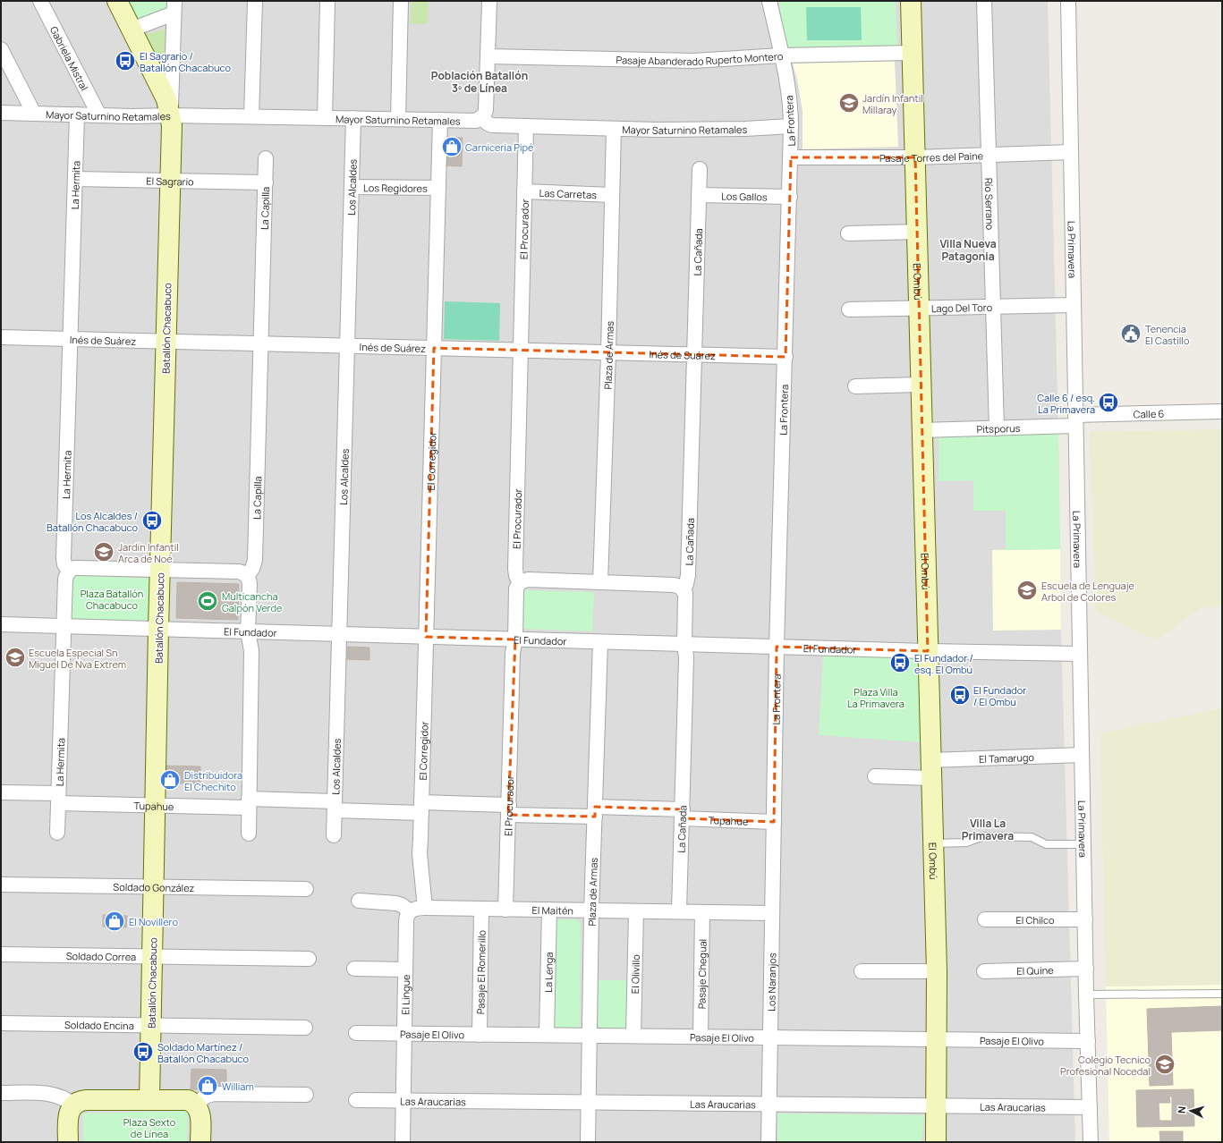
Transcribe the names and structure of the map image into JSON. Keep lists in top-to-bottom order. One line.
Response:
{"streets":{"street":["Pasaje Abanderado Ruperto Montero","Gabriela Mistral","Mayor Saturnino Retamales","La Frontera","Pasaje Torres del Paine","El Sagrario","La Hermita","Los Alcaldes","Los Regidores","Las Carretas","Los Gallos","Río Serrano","La Capilla","El Procurador","La Primavera","La Cañada","El Ombú","Lago Del Toro","Batallón Chacabuco","Inés de Suárez","Plaza de Armas","Calle 6","Pitsporus","El Corregidor","El Fundador","El Tamarugo","Tupahue","Soldado González","El Maitén","El Chilco","Soldado Correa","El Quine","Pasaje El Romerillo","La Lenga","El Olivillo","Pasaje Chegual","Los Naranjos","El Lingue","Soldado Encina","Pasaje El Olivo","Las Araucarias"]},"crossings":[["Pasaje Abanderado Ruperto Montero","La Frontera"],["Pasaje Abanderado Ruperto Montero","El Ombú"],["Gabriela Mistral","Mayor Saturnino Retamales"],["Mayor Saturnino Retamales","La Frontera"],["Mayor Saturnino Retamales","La Hermita"],["Mayor Saturnino Retamales","Los Alcaldes"],["Mayor Saturnino Retamales","El Procurador"],["Mayor Saturnino Retamales","Batallón Chacabuco"],["Mayor Saturnino Retamales","Plaza de Armas"],["Mayor Saturnino Retamales","El Corregidor"],["La Frontera","Pasaje Torres del Paine"],["La Frontera","Los Gallos"],["La Frontera","Inés de Suárez"],["La Frontera","El Fundador"],["La Frontera","Tupahue"],["La Frontera","Los Naranjos"],["Pasaje Torres del Paine","Río Serrano"],["Pasaje Torres del Paine","La Primavera"],["Pasaje Torres del Paine","El Ombú"],["El Sagrario","La Hermita"],["El Sagrario","La Capilla"],["El Sagrario","Batallón Chacabuco"],["La Hermita","Inés de Suárez"],["La Hermita","El Fundador"],["La Hermita","Tupahue"],["Los Alcaldes","Los Regidores"],["Los Alcaldes","Inés de Suárez"],["Los Alcaldes","El Fundador"],["Los Alcaldes","Tupahue"],["Los Regidores","El Corregidor"],["Las Carretas","El Procurador"],["Las Carretas","Plaza de Armas"],["Los Gallos","La Cañada"],["Río Serrano","Lago Del Toro"],["Río Serrano","Pitsporus"],["La Capilla","Inés de Suárez"],["El Procurador","Inés de Suárez"],["El Procurador","El Fundador"],["El Procurador","Tupahue"],["El Procurador","El Maitén"],["La Primavera","Lago Del Toro"],["La Primavera","Calle 6"],["La Primavera","Pitsporus"],["La Primavera","El Fundador"],["La Primavera","El Tamarugo"],["La Primavera","El Chilco"],["La Primavera","El Quine"],["La Primavera","Pasaje El Olivo"],["La Primavera","Las Araucarias"],["La Cañada","Inés de Suárez"],["La Cañada","El Fundador"],["La Cañada","Tupahue"],["La Cañada","El Maitén"],["El Ombú","Lago Del Toro"],["El Ombú","Pitsporus"],["El Ombú","El Fundador"],["El Ombú","El Tamarugo"],["El Ombú","Pasaje El Olivo"],["El Ombú","Las Araucarias"],["Batallón Chacabuco","Inés de Suárez"],["Batallón Chacabuco","El Fundador"],["Batallón Chacabuco","Tupahue"],["Batallón Chacabuco","Soldado González"],["Batallón Chacabuco","Soldado Correa"],["Batallón Chacabuco","Soldado Encina"],["Inés de Suárez","Plaza de Armas"],["Inés de Suárez","El Corregidor"],["Plaza de Armas","El Fundador"],["Plaza de Armas","Tupahue"],["Plaza de Armas","El Maitén"],["Plaza de Armas","Pasaje El Olivo"],["Plaza de Armas","Las Araucarias"],["Calle 6","Pitsporus"],["El Corregidor","El Fundador"],["El Corregidor","Tupahue"],["Tupahue","Los Naranjos"],["El Maitén","Pasaje El Romerillo"],["El Maitén","La Lenga"],["El Maitén","El Olivillo"],["El Maitén","Pasaje Chegual"],["El Maitén","Los Naranjos"],["El Maitén","El Lingue"],["Pasaje El Romerillo","Pasaje El Olivo"],["La Lenga","Pasaje El Olivo"],["El Olivillo","Pasaje El Olivo"],["Pasaje Chegual","Pasaje El Olivo"],["Los Naranjos","Pasaje El Olivo"],["Los Naranjos","Las Araucarias"],["El Lingue","Pasaje El Olivo"],["El Lingue","Las Araucarias"]],"districts":["Población Batallón 3º de Línea","Villa Nueva Patagonia","Villa La Primavera"],"parks":["Plaza Batallón Chacabuco","Plaza Villa La Primavera","Plaza Sexto de Línea"],"places":{"bus stop":["El Sagrario / Batallón Chacabuco","Calle 6 / esq. La Primavera","Los Alcaldes / Batallón Chacabuco","El Fundador / esq. El Ombú","El Fundador / El Ombu","Soldado Martínez / Batallón Chacabuco"],"school or university":["Jardín Infantil Millaray","Jardín Infantil Arca de Noé","Escuela de Lenguaje Arbol de Colores","Escuela Especial Sn Miguel De Nva Extrem","Colegio Tecnico Profesional Nocedal"],"shop":["Carniceria Pipé","Distribuidora El Chechito","El Novillero","William"],"public building":["Tenencia El Castillo"],"sports":["Multicancha Galpón Verde"]},"north":"left"}
